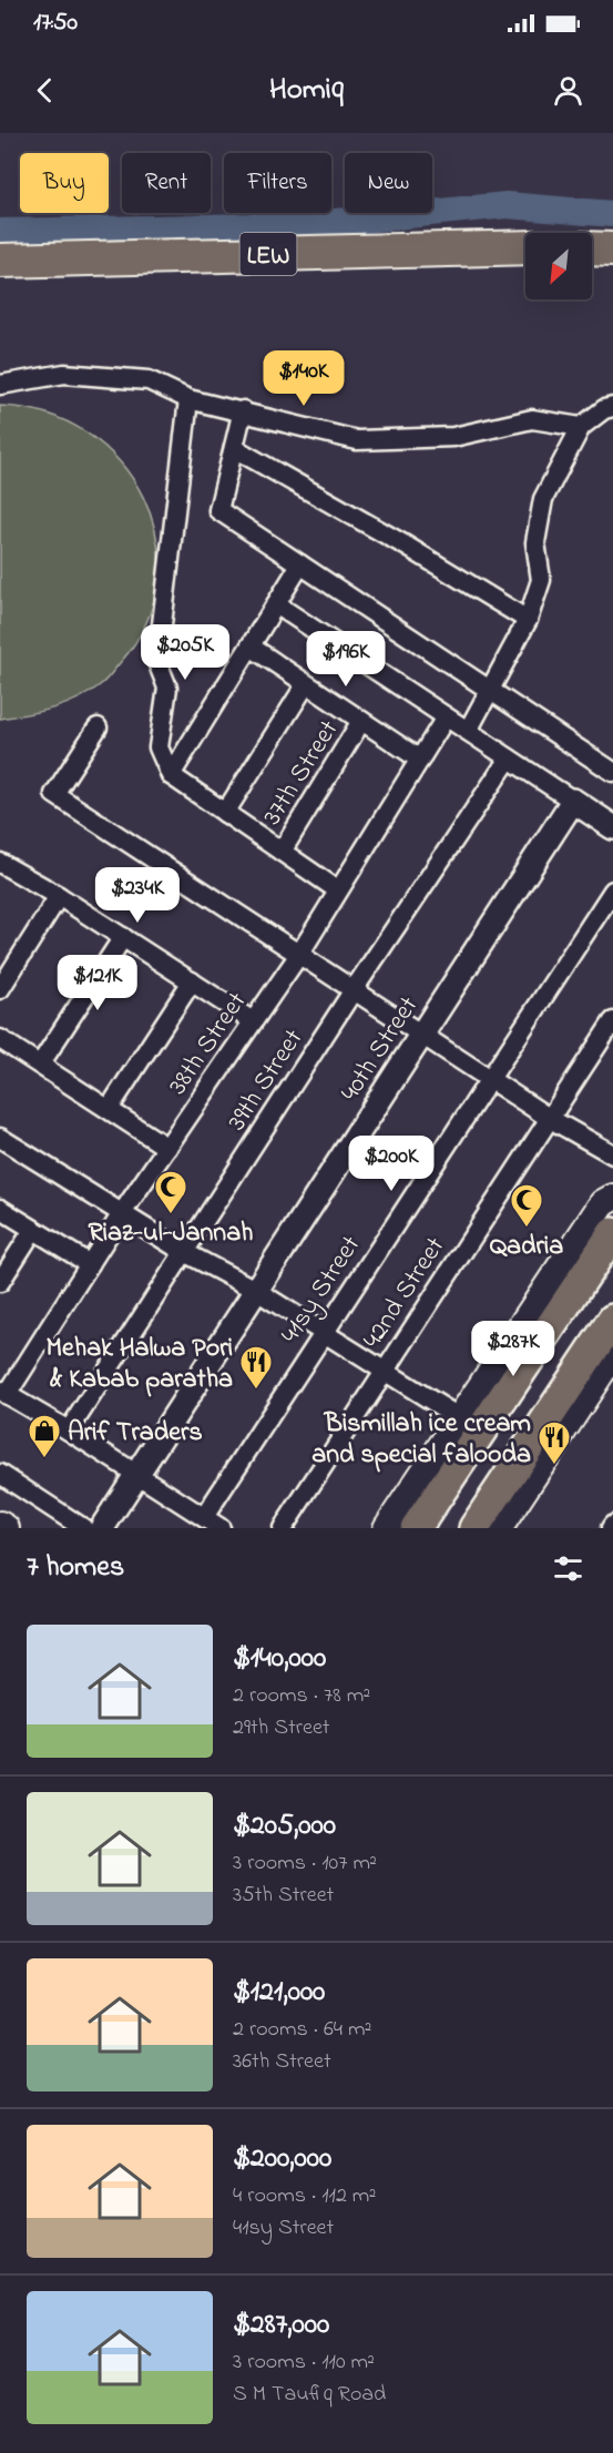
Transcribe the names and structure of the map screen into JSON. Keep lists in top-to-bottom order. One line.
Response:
{"streets":{"highway":["LEW"],"street":["37th Street","38th Street","40th Street","39th Street","41sy Street","42nd Street"]},"places":{"mosque":["Riaz-ul-Jannah","Qadria"],"restaurant":["Mehak Halwa Pori & Kabab paratha","Bismillah ice cream and special falooda"],"shop":["Arif Traders"]},"north":"bottom left","page":{"status":"17:50","header":"Homiq","chip":["Buy","Rent","Filters","New"],"price":["$140K","$205K","$196K","$234K","$121K","$200K","$287K"],"heading":"7 homes","list":[{"name":"$140,000","note":"2 rooms · 78 m² · 29th Street"},{"name":"$205,000","note":"3 rooms · 107 m² · 35th Street"},{"name":"$121,000","note":"2 rooms · 64 m² · 36th Street"},{"name":"$200,000","note":"4 rooms · 112 m² · 41sy Street"},{"name":"$287,000","note":"3 rooms · 110 m² · S M Taufiq Road"}]}}
